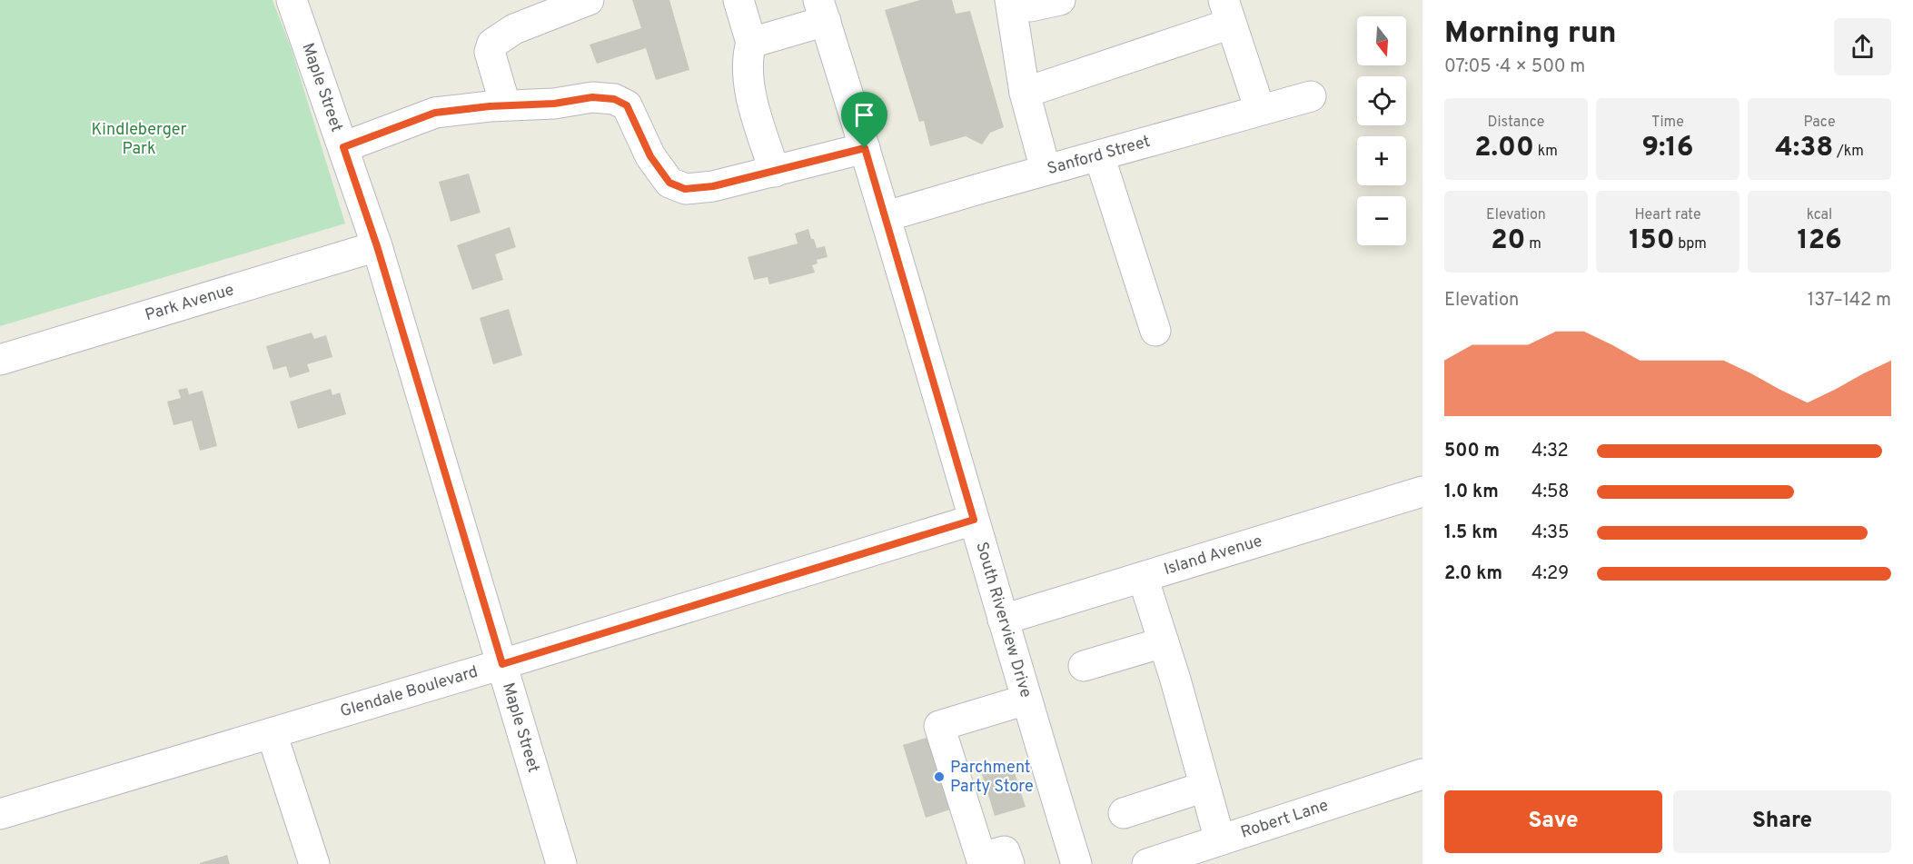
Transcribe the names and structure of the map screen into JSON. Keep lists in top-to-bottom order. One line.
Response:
{"streets":{"street":["Maple Street","Sanford Street","Park Avenue","Island Avenue","South Riverview Drive","Glendale Boulevard","Robert Lane"]},"crossings":[["Maple Street","Park Avenue"],["Maple Street","Glendale Boulevard"],["Sanford Street","South Riverview Drive"],["Island Avenue","South Riverview Drive"],["South Riverview Drive","Glendale Boulevard"]],"parks":["Kindleberger Park"],"places":["Parchment Party Store"],"north":"bottom","page":{"heading":["Morning run","07:05 · 4 × 500 m"],"map_buttons":["+","−"],"stats":[["Distance","2.00 km"],["Time","9:16"],["Pace","4:38 /km"],["Elevation","20 m"],["Heart rate","150 bpm"],["kcal","126"]],"chart":["Elevation","137–142 m"],"list":[{"name":"500 m","note":"4:32"},{"name":"1.0 km","note":"4:58"},{"name":"1.5 km","note":"4:35"},{"name":"2.0 km","note":"4:29"}],"buttons":["Save","Share"]}}
